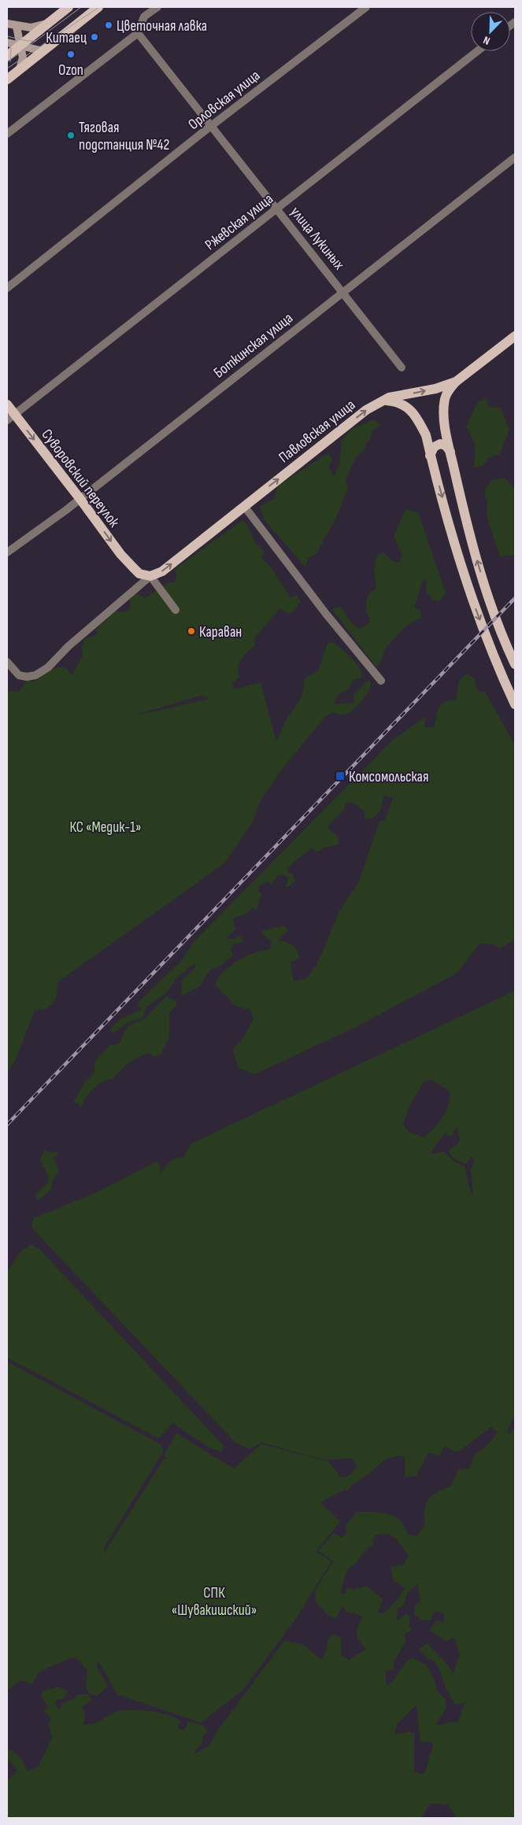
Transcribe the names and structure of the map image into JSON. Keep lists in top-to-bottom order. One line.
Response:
{"streets":{"main road":["Павловская улица","Суворовский переулок"],"street":["Орловская улица","Ржевская улица","улица Лукиных","Боткинская улица"]},"crossings":[["Орловская улица","улица Лукиных"],["Ржевская улица","улица Лукиных"],["Ржевская улица","Суворовский переулок"],["улица Лукиных","Боткинская улица"],["Боткинская улица","Суворовский переулок"],["Павловская улица","Суворовский переулок"]],"one_way":["Павловская улица","Суворовский переулок"],"parks":["КС «Медик-1»","СПК «Шувакишский»"],"places":{"other":["Цветочная лавка","Китаец","Ozon","Тяговая подстанция №42","Караван"],"transit":["Комсомольская"]},"north":"bottom left"}
